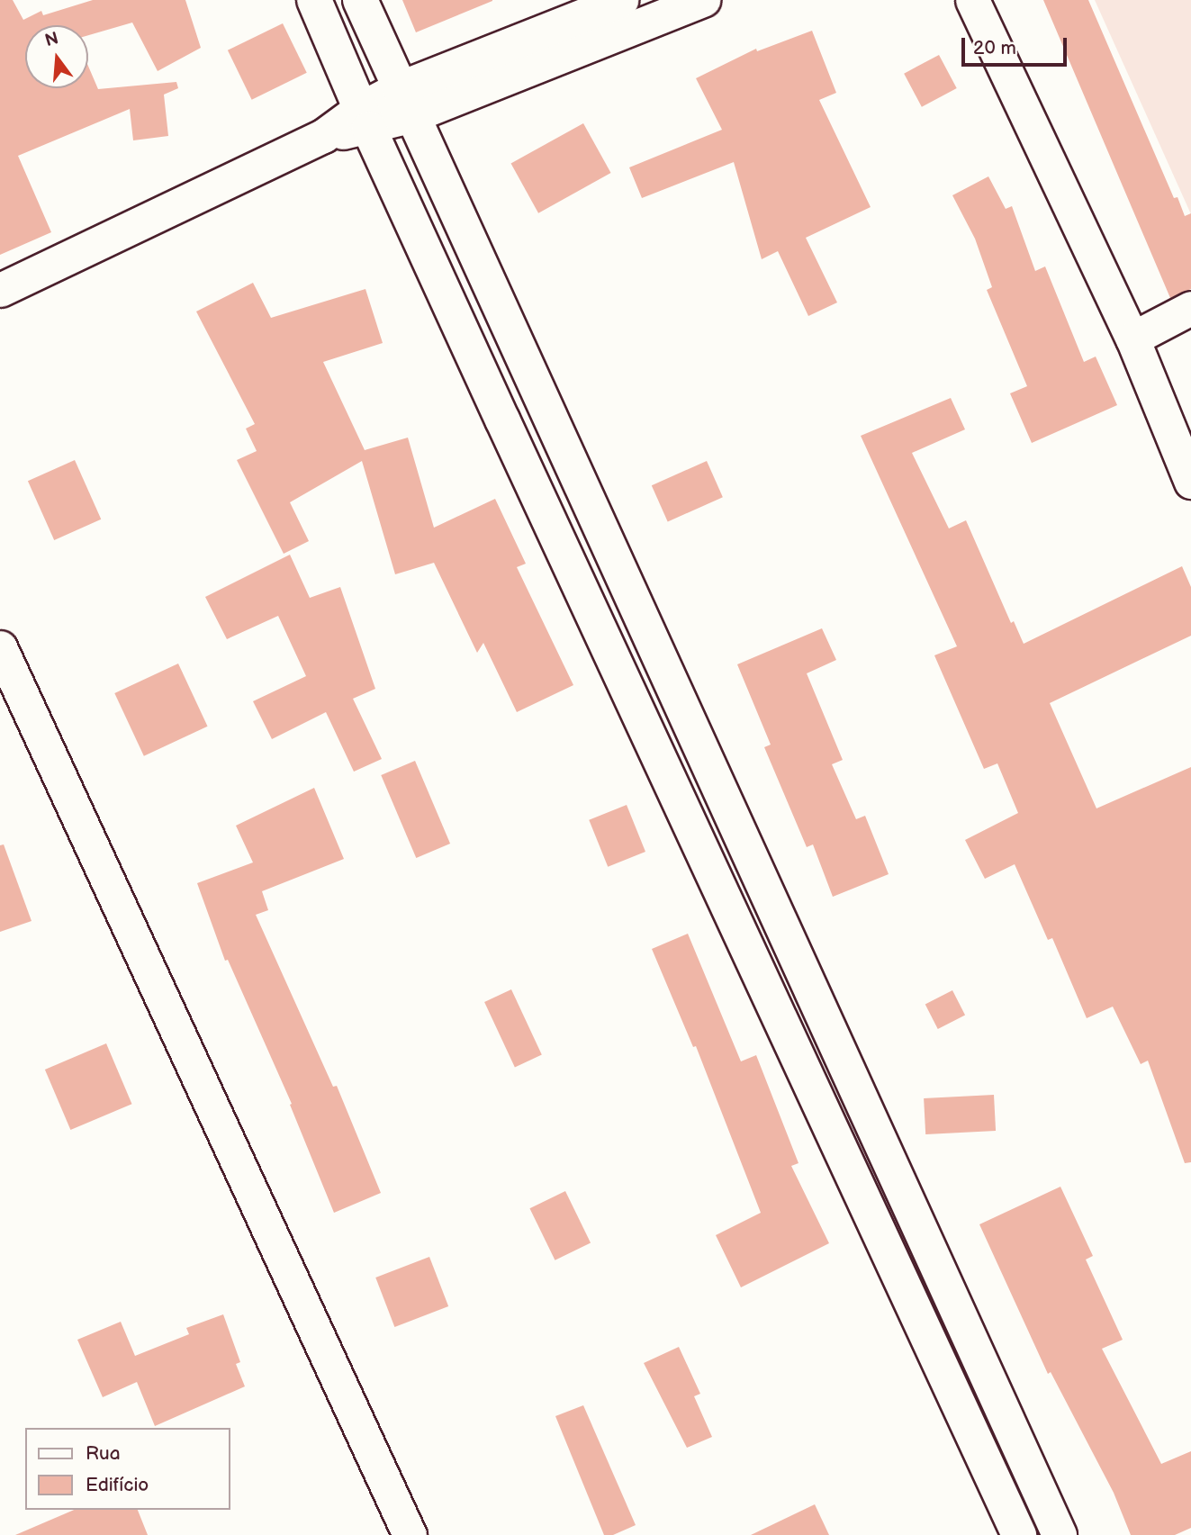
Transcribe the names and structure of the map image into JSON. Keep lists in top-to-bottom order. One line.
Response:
{"legend":["Rua","Edifício"],"scale_bar":"20 m","north":"top"}
